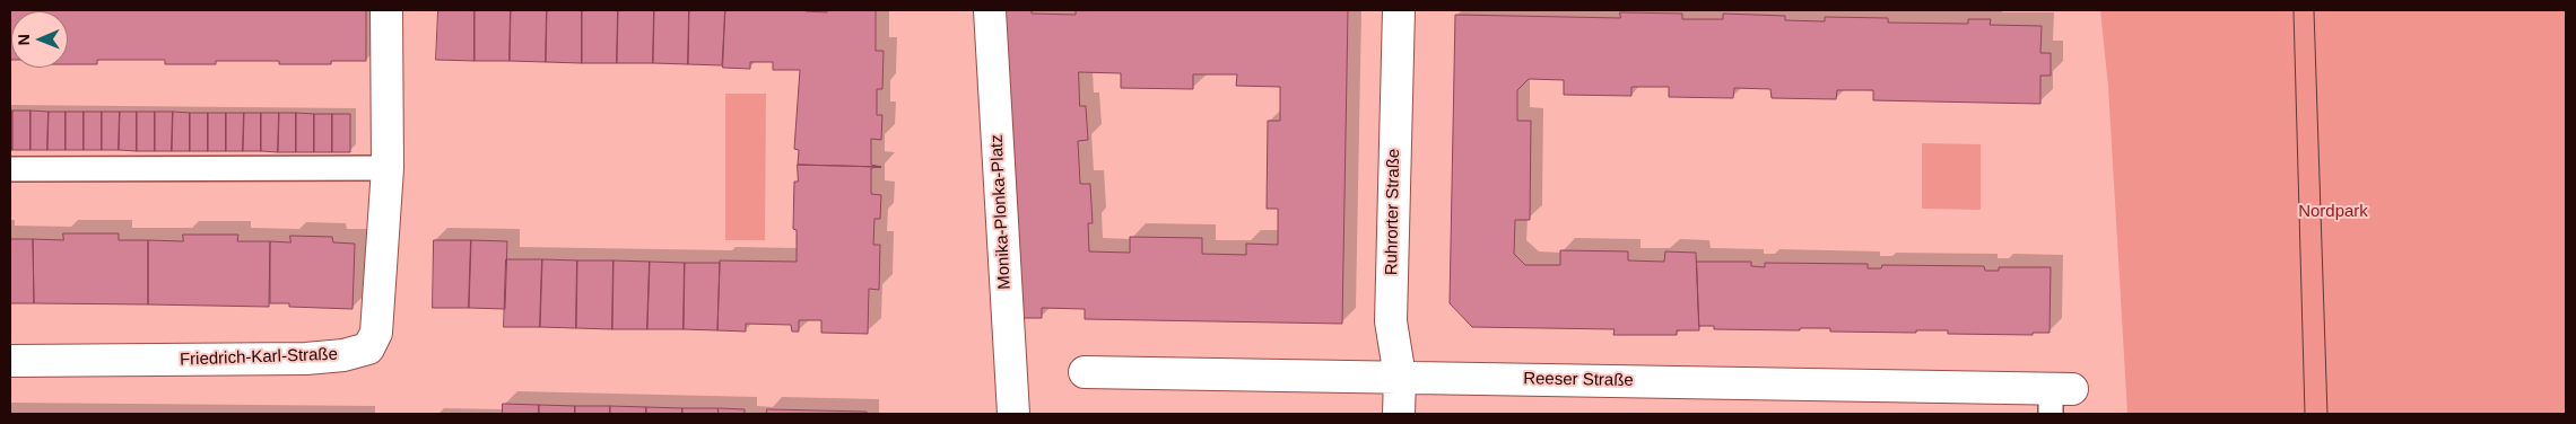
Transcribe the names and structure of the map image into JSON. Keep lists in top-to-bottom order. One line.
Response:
{"streets":{"street":["Monika-Plonka-Platz","Ruhrorter Straße","Friedrich-Karl-Straße","Reeser Straße"]},"crossings":[["Ruhrorter Straße","Reeser Straße"]],"parks":["Nordpark"],"north":"left"}
